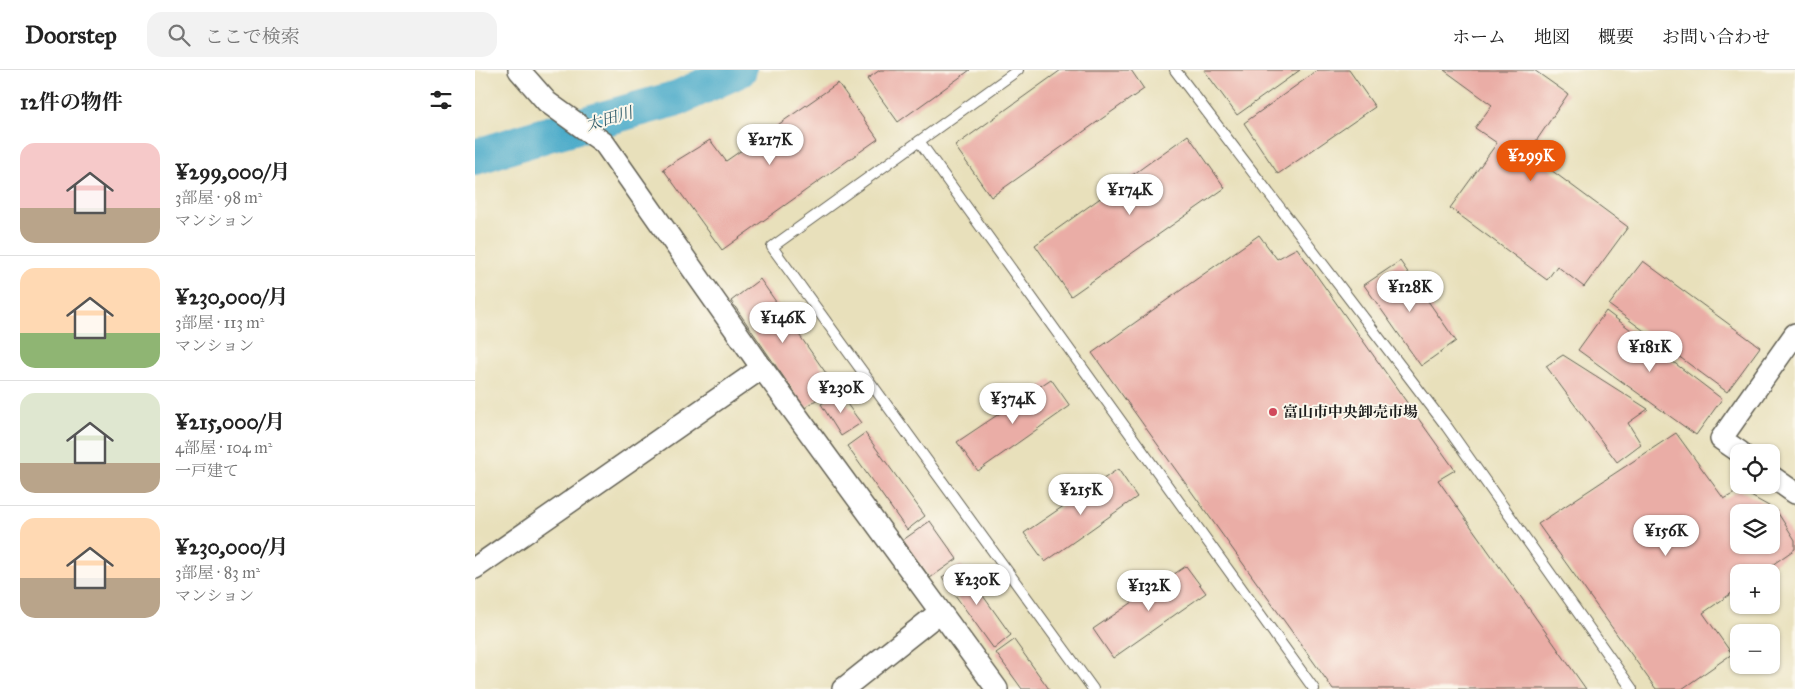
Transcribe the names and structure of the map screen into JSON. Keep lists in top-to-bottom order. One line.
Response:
{"water":["太田川"],"places":["富山市中央卸売市場"],"page":{"header":"Doorstep","search":"ここで検索","nav":["ホーム","地図","概要","お問い合わせ"],"heading":"12件の物件","price":["¥217K","¥299K","¥174K","¥128K","¥146K","¥181K","¥230K","¥374K","¥215K","¥156K","¥230K","¥132K"],"list":[{"name":"¥299,000/月","note":"3部屋 · 98 m² · マンション"},{"name":"¥230,000/月","note":"3部屋 · 113 m² · マンション"},{"name":"¥215,000/月","note":"4部屋 · 104 m² · 一戸建て"},{"name":"¥230,000/月","note":"3部屋 · 83 m² · マンション"}],"map_buttons":["+","−"]}}
